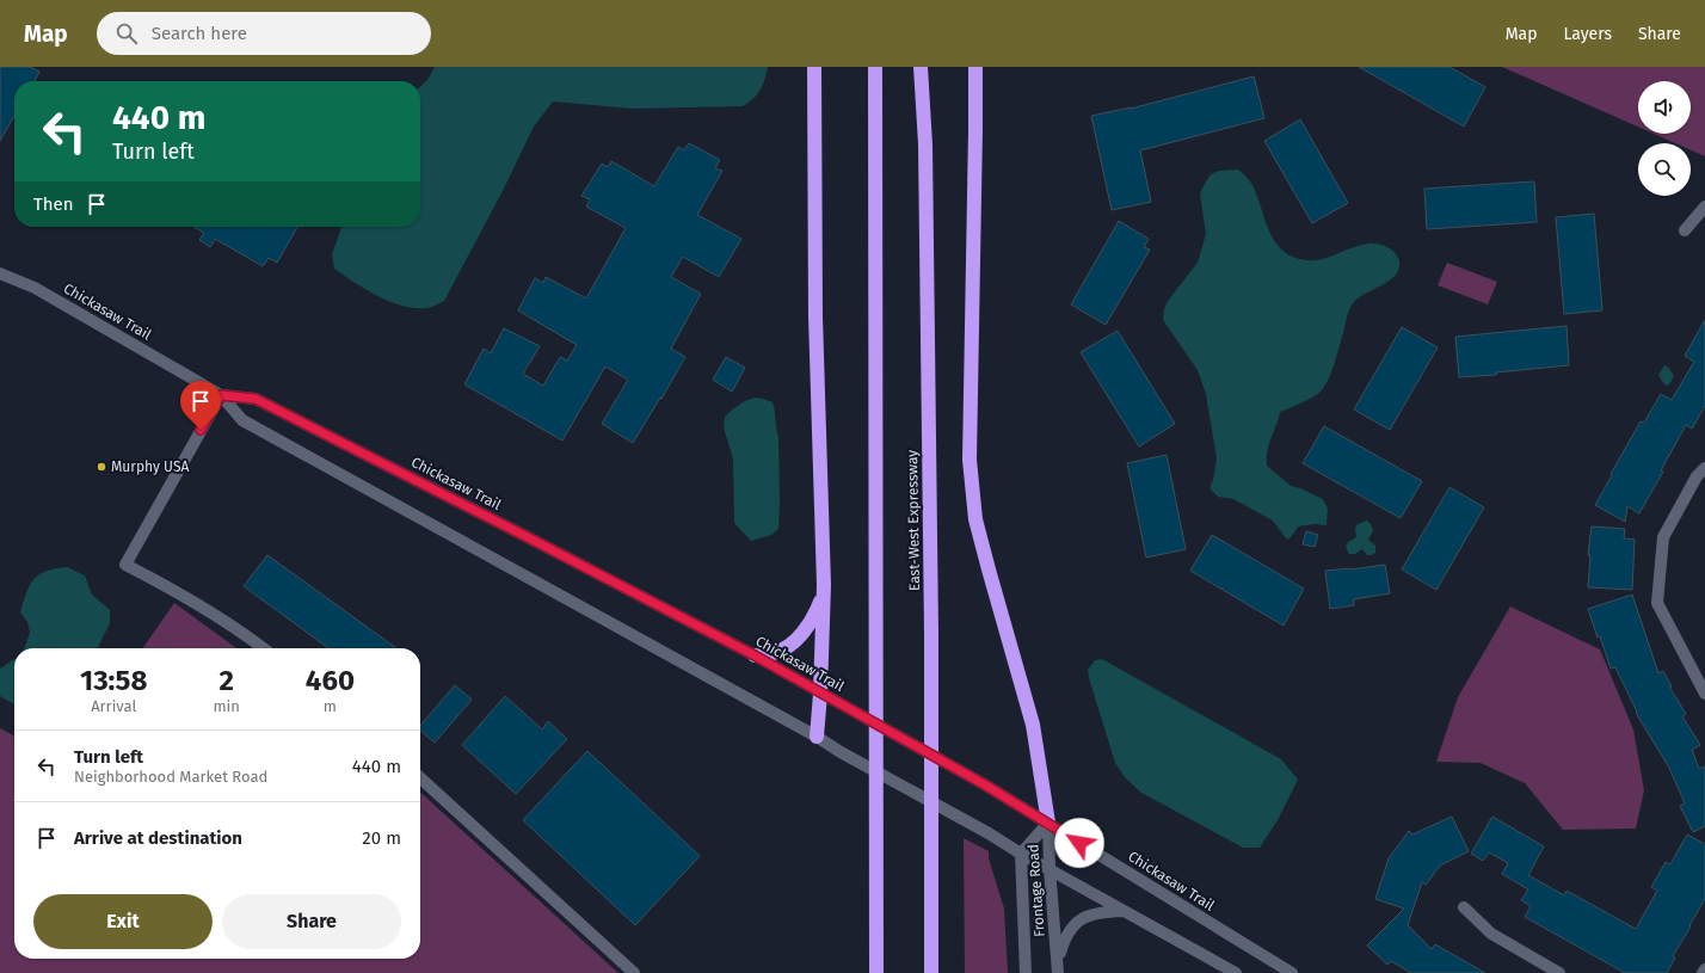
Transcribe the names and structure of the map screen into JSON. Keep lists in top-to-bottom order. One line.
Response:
{"streets":{"highway":["East-West Expressway"],"street":["Chickasaw Trail","Frontage Road"]},"crossings":[["Chickasaw Trail","Frontage Road"]],"places":["Murphy USA"],"page":{"header":"Map","search":"Search here","nav":["Map","Layers","Share"],"turn":["440 m","Turn left"],"then":"Then","eta":["13:58","Arrival","2","min","460","m"],"list":[{"name":"Turn left","note":"Neighborhood Market Road","value":"440 m"},{"name":"Arrive at destination","value":"20 m"}],"buttons":["Exit","Share"]}}
